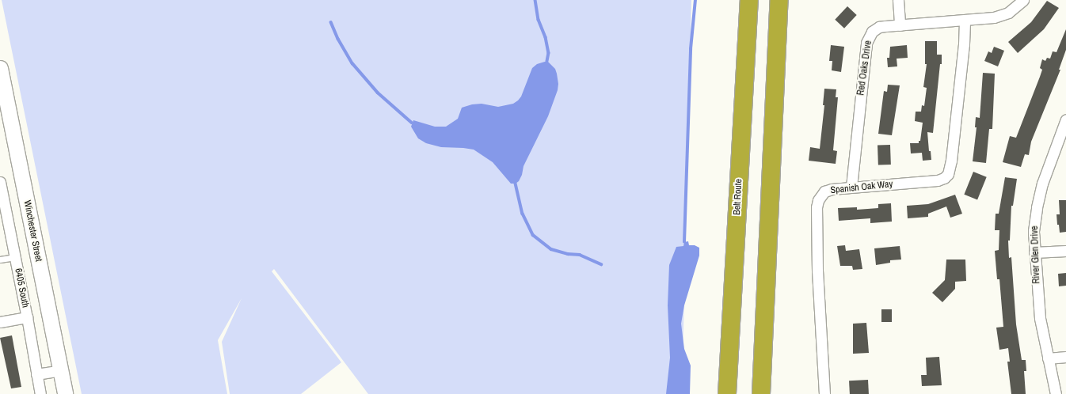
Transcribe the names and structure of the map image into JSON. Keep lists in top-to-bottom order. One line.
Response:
{"streets":{"highway":["Belt Route"],"main road":["Winchester Street"],"street":["Red Oaks Drive","Spanish Oak Way","River Glen Drive","6405 South"]},"crossings":[["Red Oaks Drive","Spanish Oak Way"]]}
